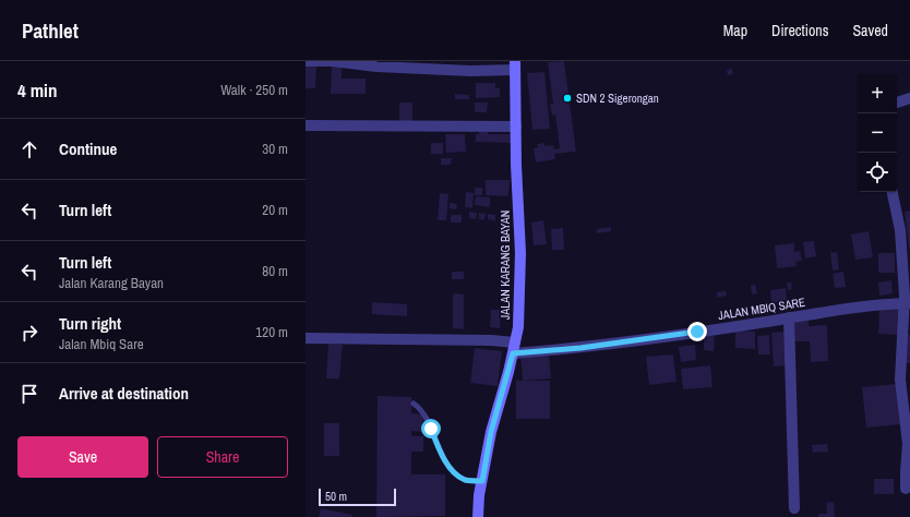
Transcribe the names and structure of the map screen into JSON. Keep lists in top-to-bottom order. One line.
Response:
{"streets":{"street":["JALAN KARANG BAYAN","JALAN MBIQ SARE"]},"crossings":[["JALAN KARANG BAYAN","JALAN MBIQ SARE"]],"places":["SDN 2 Sigerongan"],"scale_bar":"50 m","page":{"header":"Pathlet","nav":["Map","Directions","Saved"],"heading":["4 min","Walk · 250 m"],"map_buttons":["+","−"],"list":[["Continue","30 m"],["Turn left","20 m"],["Turn left","Jalan Karang Bayan","80 m"],["Turn right","Jalan Mbiq Sare","120 m"],"Arrive at destination"],"buttons":["Save","Share"],"scale":"50 m"}}
